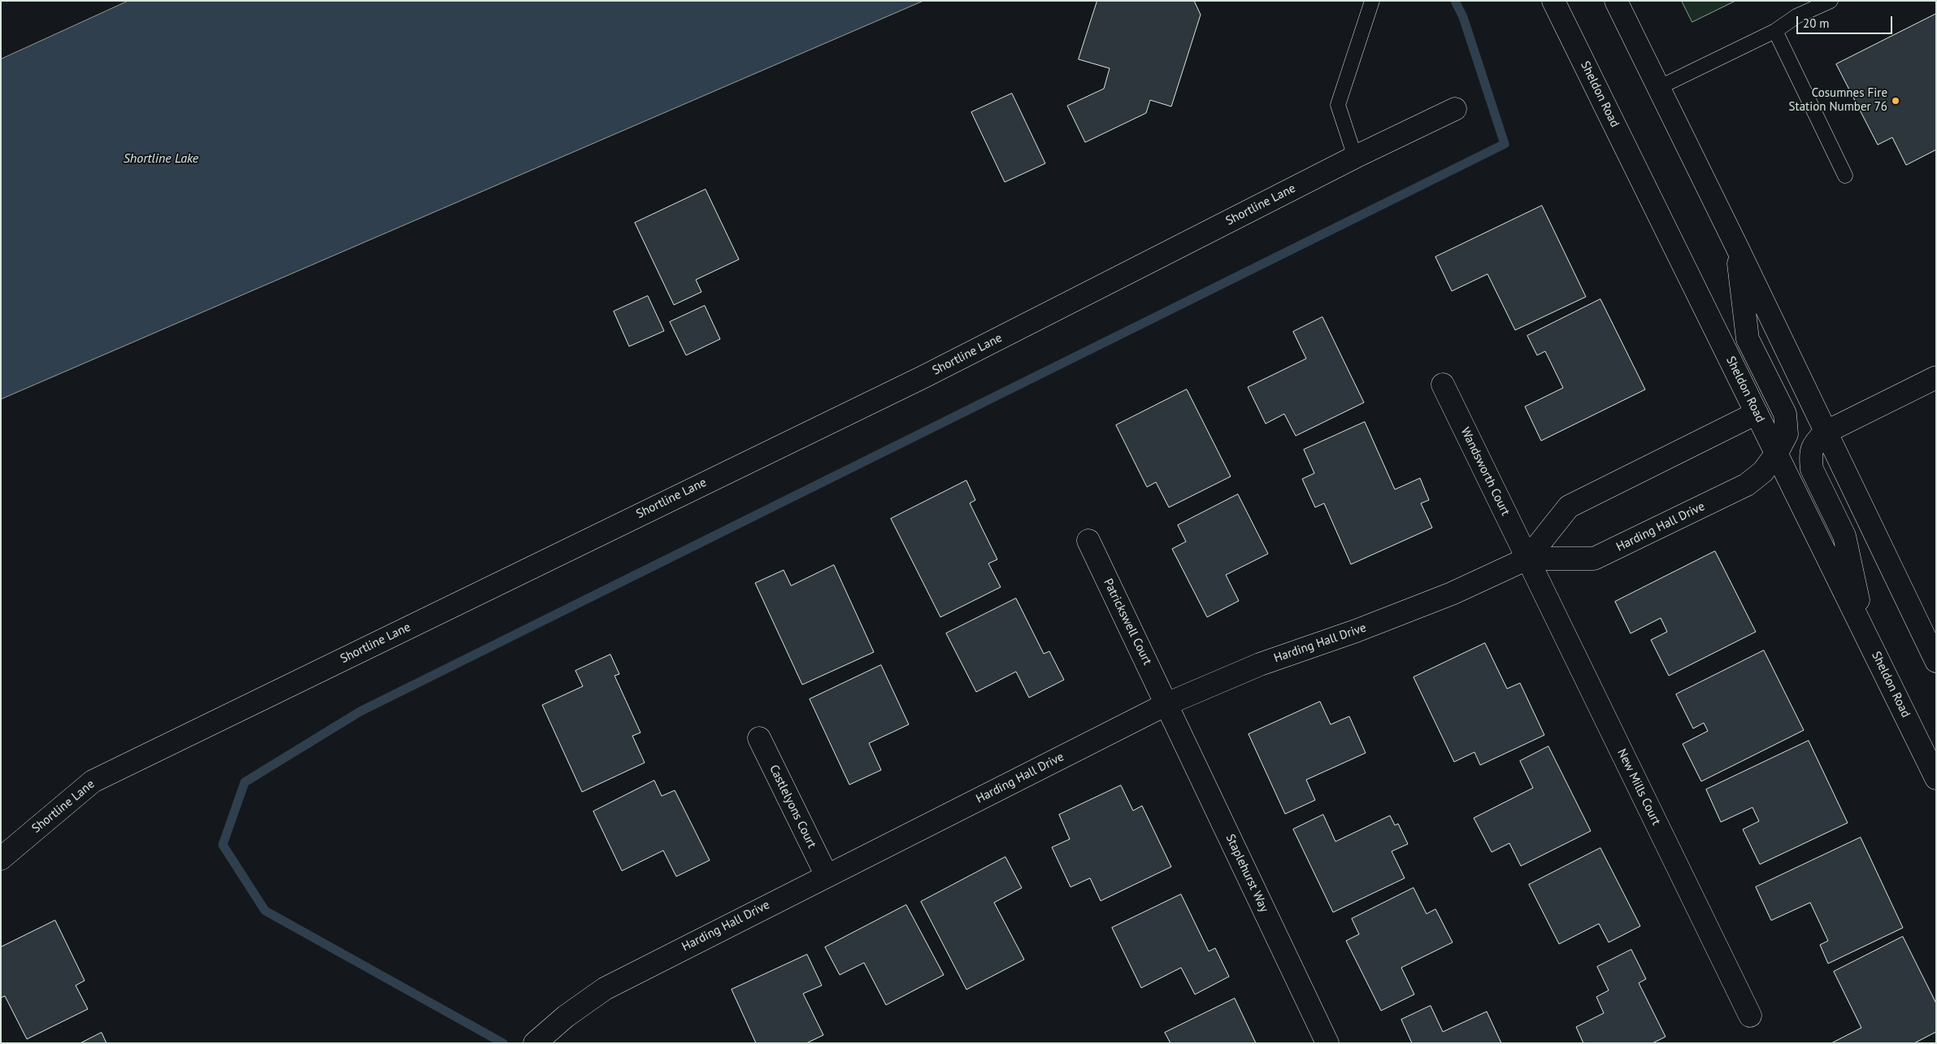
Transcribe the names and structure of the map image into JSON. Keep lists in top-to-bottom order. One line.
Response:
{"streets":{"street":["Sheldon Road","Shortline Lane","Wandsworth Court","Harding Hall Drive","Patrickswell Court","New Mills Court","Castlelyons Court","Staplehurst Way"]},"crossings":[["Sheldon Road","Harding Hall Drive"],["Wandsworth Court","Harding Hall Drive"],["Wandsworth Court","New Mills Court"],["Harding Hall Drive","Patrickswell Court"],["Harding Hall Drive","New Mills Court"],["Harding Hall Drive","Castlelyons Court"],["Harding Hall Drive","Staplehurst Way"],["Patrickswell Court","Staplehurst Way"]],"water":["Shortline Lake"],"places":["Cosumnes Fire Station Number 76"],"scale_bar":"20 m"}
